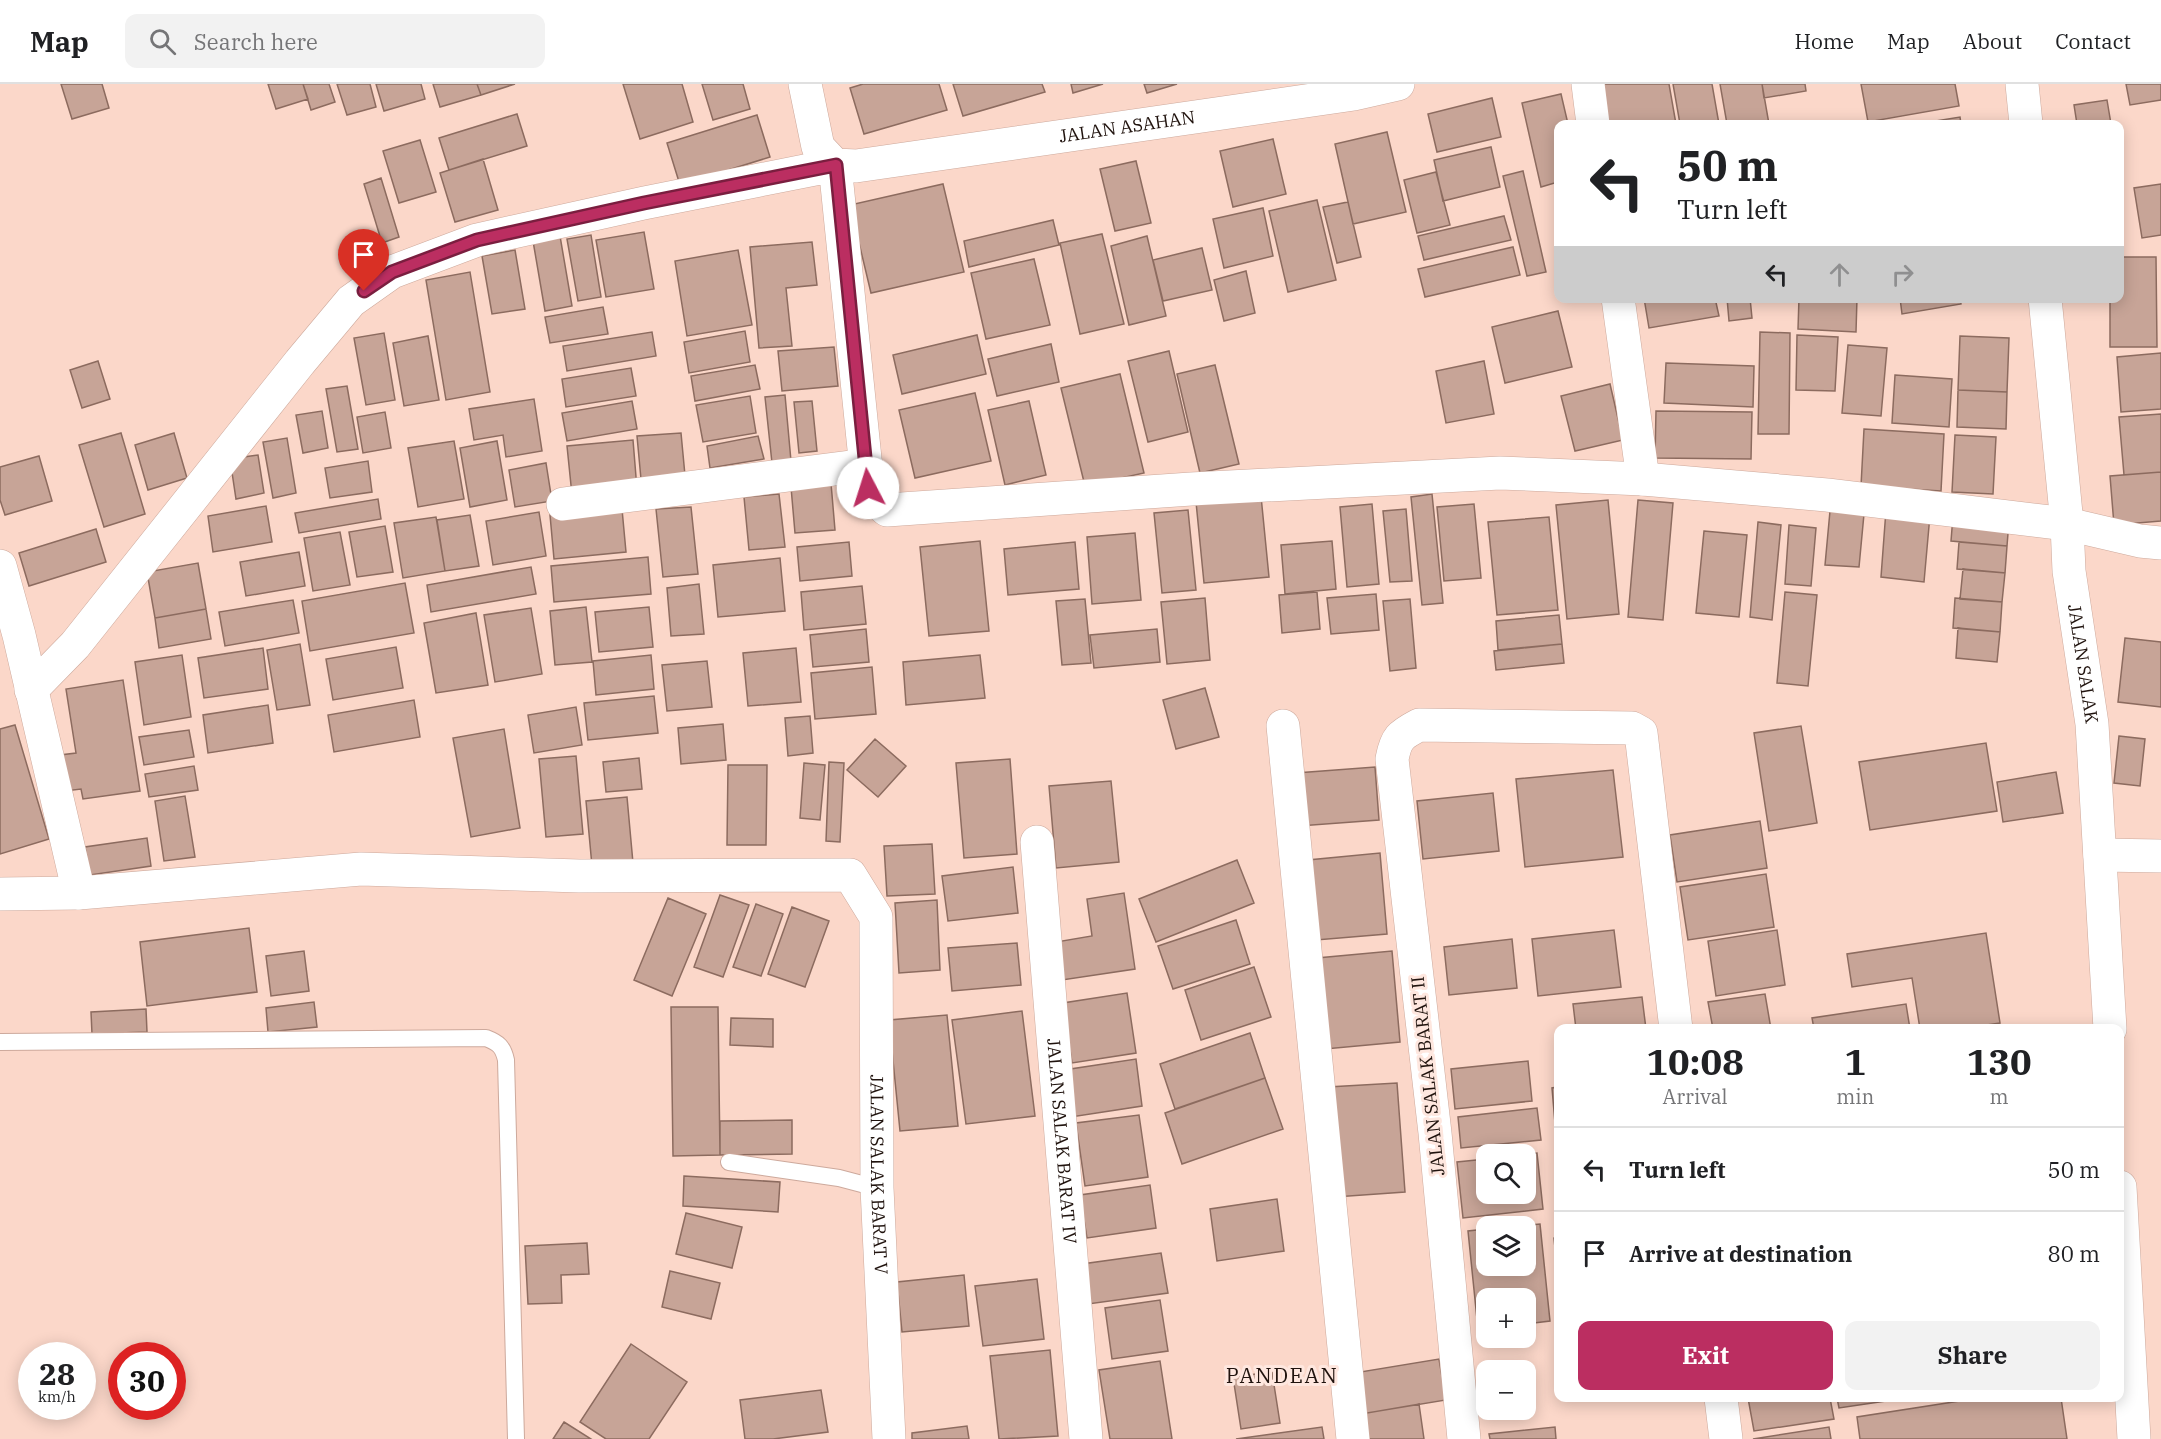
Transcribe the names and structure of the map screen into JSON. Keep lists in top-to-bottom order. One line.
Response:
{"streets":{"street":["JALAN ASAHAN","JALAN SALAK","JALAN SALAK BARAT II","JALAN SALAK BARAT IV","JALAN SALAK BARAT V"]},"districts":["PANDEAN"],"page":{"header":"Map","search":"Search here","nav":["Home","Map","About","Contact"],"turn":["50 m","Turn left"],"eta":["10:08","Arrival","1","min","130","m"],"list":[{"name":"Turn left","value":"50 m"},{"name":"Arrive at destination","value":"80 m"}],"map_buttons":["+","−"],"buttons":["Exit","Share"],"speed":"28 km/h","limit":"30"}}
